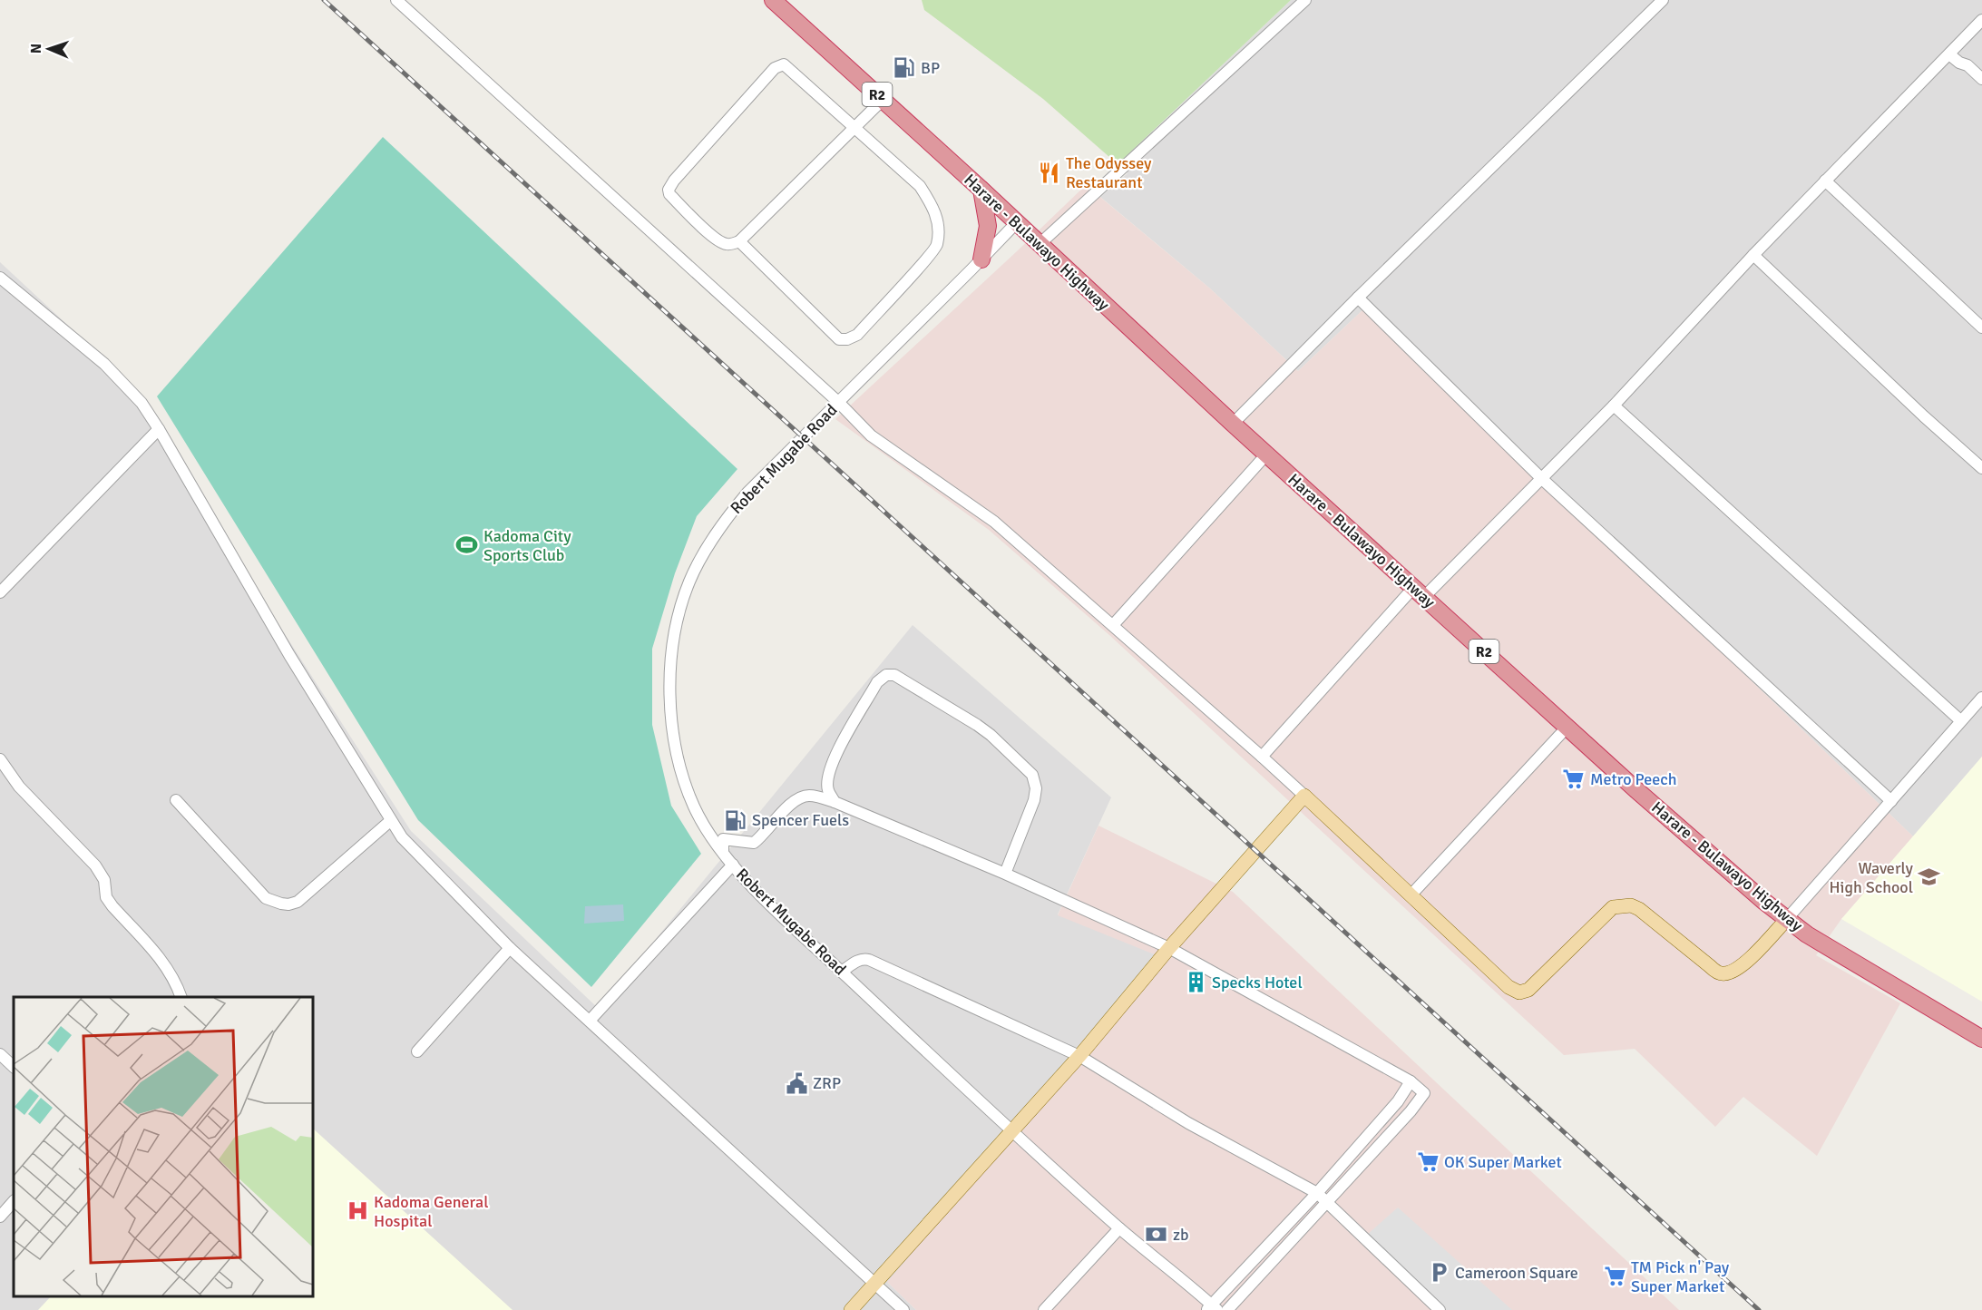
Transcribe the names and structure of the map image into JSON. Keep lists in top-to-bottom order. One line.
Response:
{"streets":{"highway":["R2","Harare - Bulawayo Highway"],"street":["Robert Mugabe Road"]},"crossings":[["Harare - Bulawayo Highway","Robert Mugabe Road"]],"places":{"fuel station":["BP","Spencer Fuels"],"restaurant":["The Odyssey Restaurant"],"sports":["Kadoma City Sports Club"],"supermarket":["Metro Peech","OK Super Market","TM Pick n' Pay Super Market"],"school or university":["Waverly High School"],"building":["Specks Hotel"],"public building":["ZRP"],"hospital":["Kadoma General Hospital"],"bank":["zb"],"parking":["Cameroon Square"]},"north":"left"}
